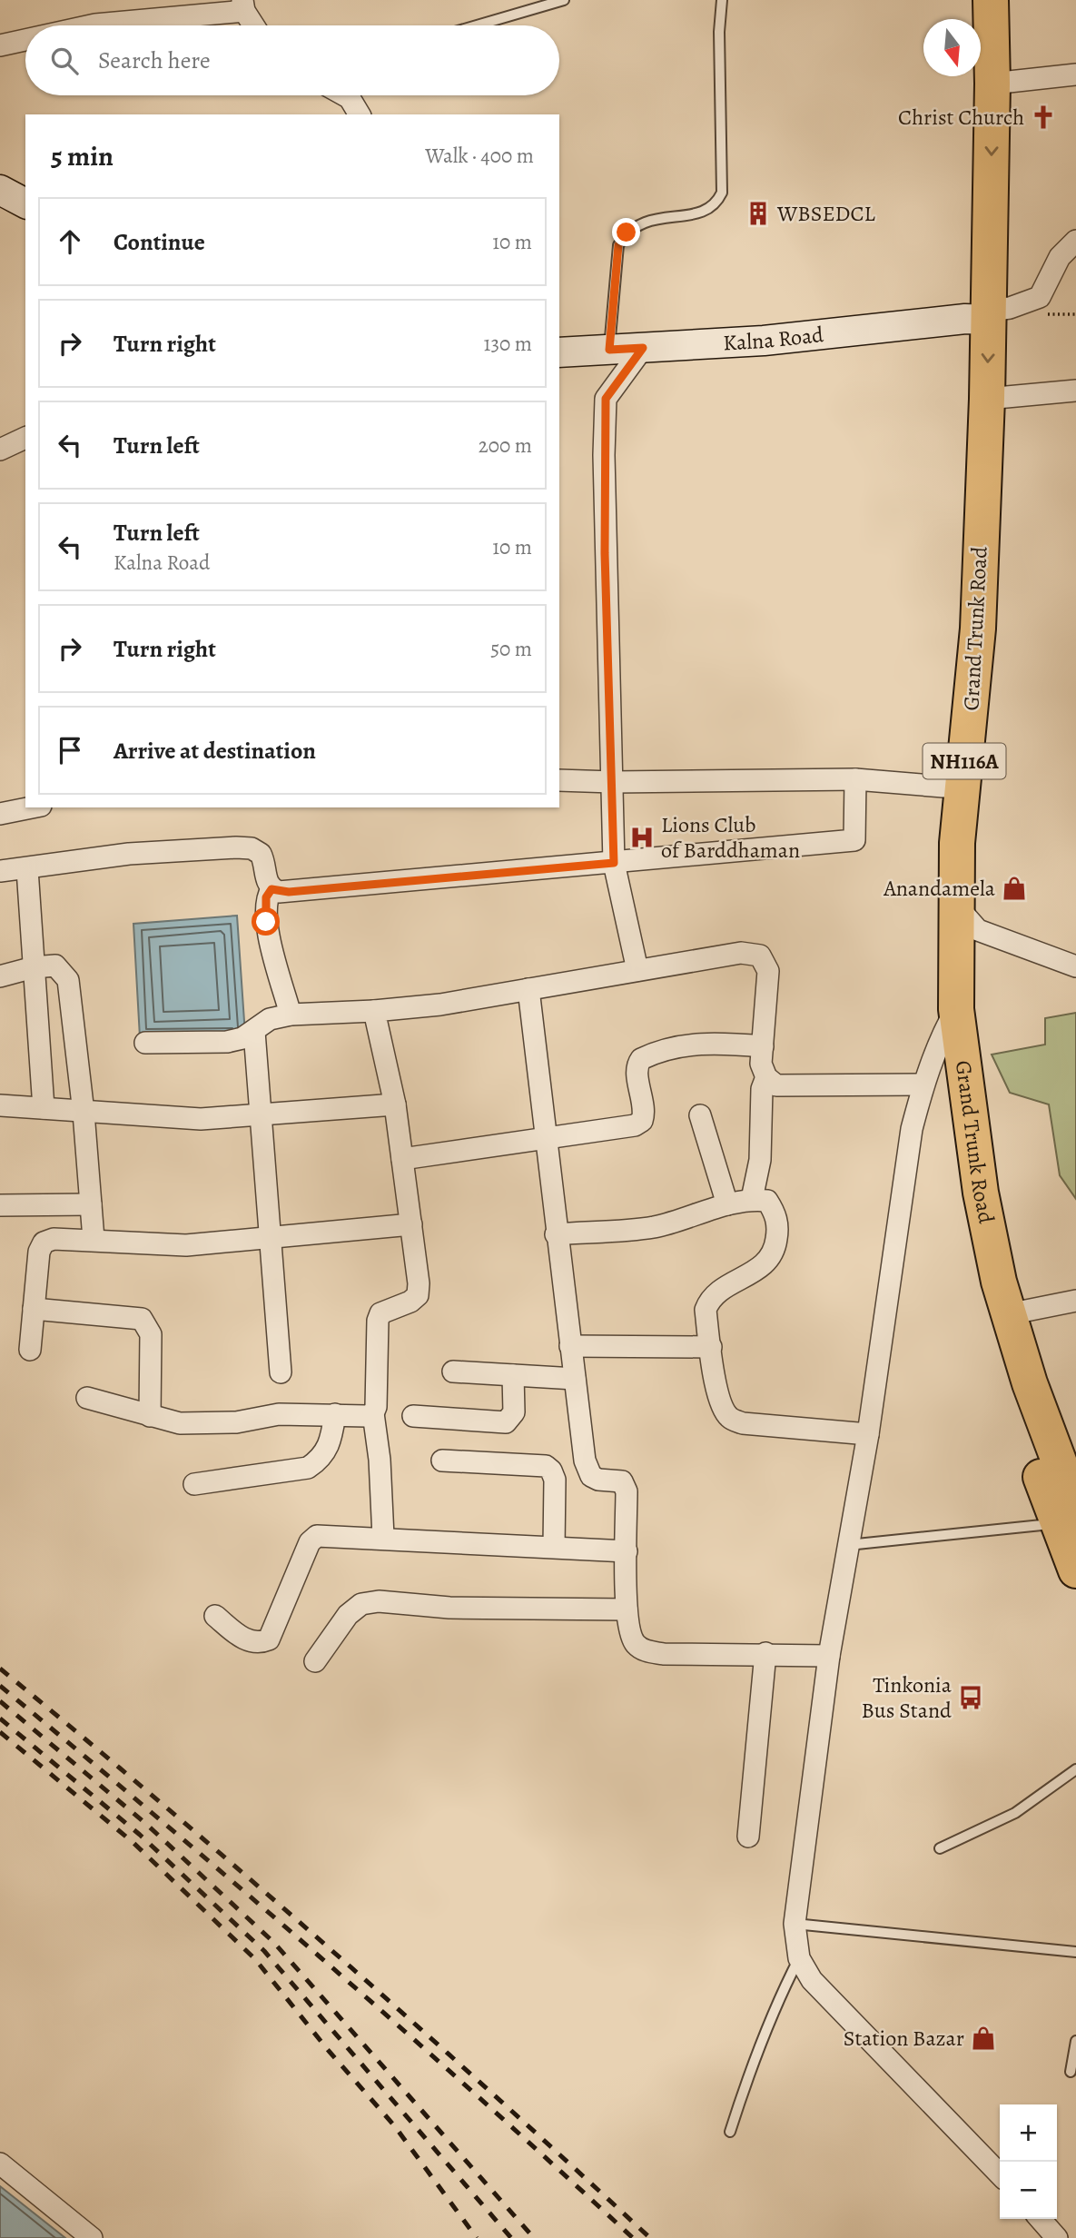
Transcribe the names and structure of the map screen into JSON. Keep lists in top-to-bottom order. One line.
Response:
{"streets":{"highway":["Grand Trunk Road","NH116A"],"street":["Kalna Road"]},"crossings":[["Kalna Road","Grand Trunk Road"]],"places":{"church":["Christ Church"],"building":["WBSEDCL"],"hospital":["Lions Club of Barddhaman"],"shop":["Anandamela","Station Bazar"],"bus stop":["Tinkonia Bus Stand"]},"north":"bottom","page":{"search":"Search here","heading":["5 min","Walk · 400 m"],"list":[["Continue","10 m"],["Turn right","130 m"],["Turn left","200 m"],["Turn left","Kalna Road","10 m"],["Turn right","50 m"],"Arrive at destination"],"map_buttons":["+","−"]}}
